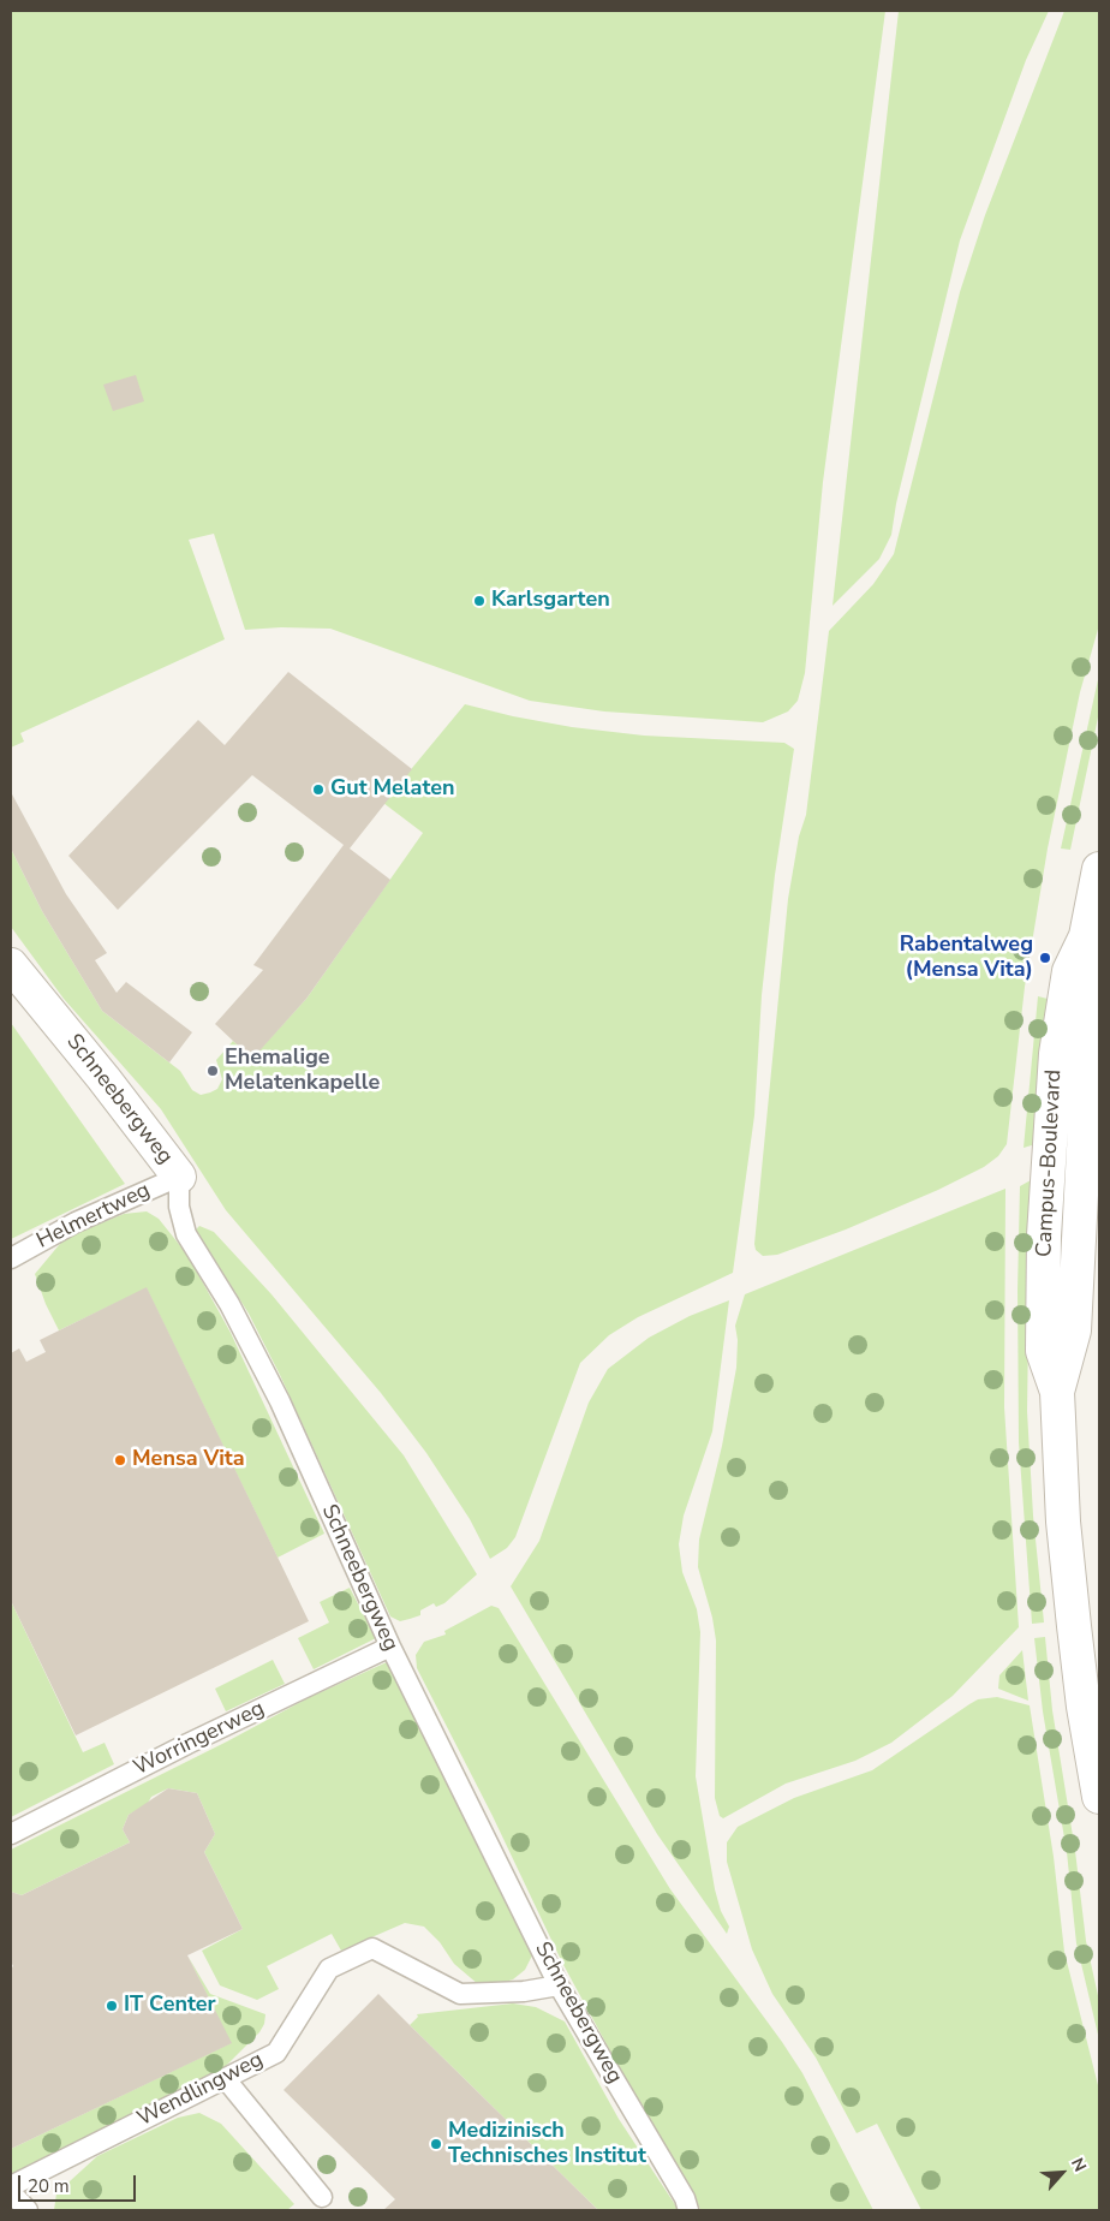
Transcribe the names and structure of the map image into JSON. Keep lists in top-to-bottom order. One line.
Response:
{"streets":{"street":["Schneebergweg","Campus-Boulevard"],"lane":["Helmertweg","Worringerweg","Wendlingweg"]},"crossings":[["Schneebergweg","Helmertweg"],["Schneebergweg","Worringerweg"],["Schneebergweg","Wendlingweg"]],"places":["Karlsgarten","Gut Melaten","Rabentalweg (Mensa Vita)","Ehemalige Melatenkapelle","Mensa Vita","IT Center","Medizinisch Technisches Institut"],"scale_bar":"20 m","north":"top right"}
